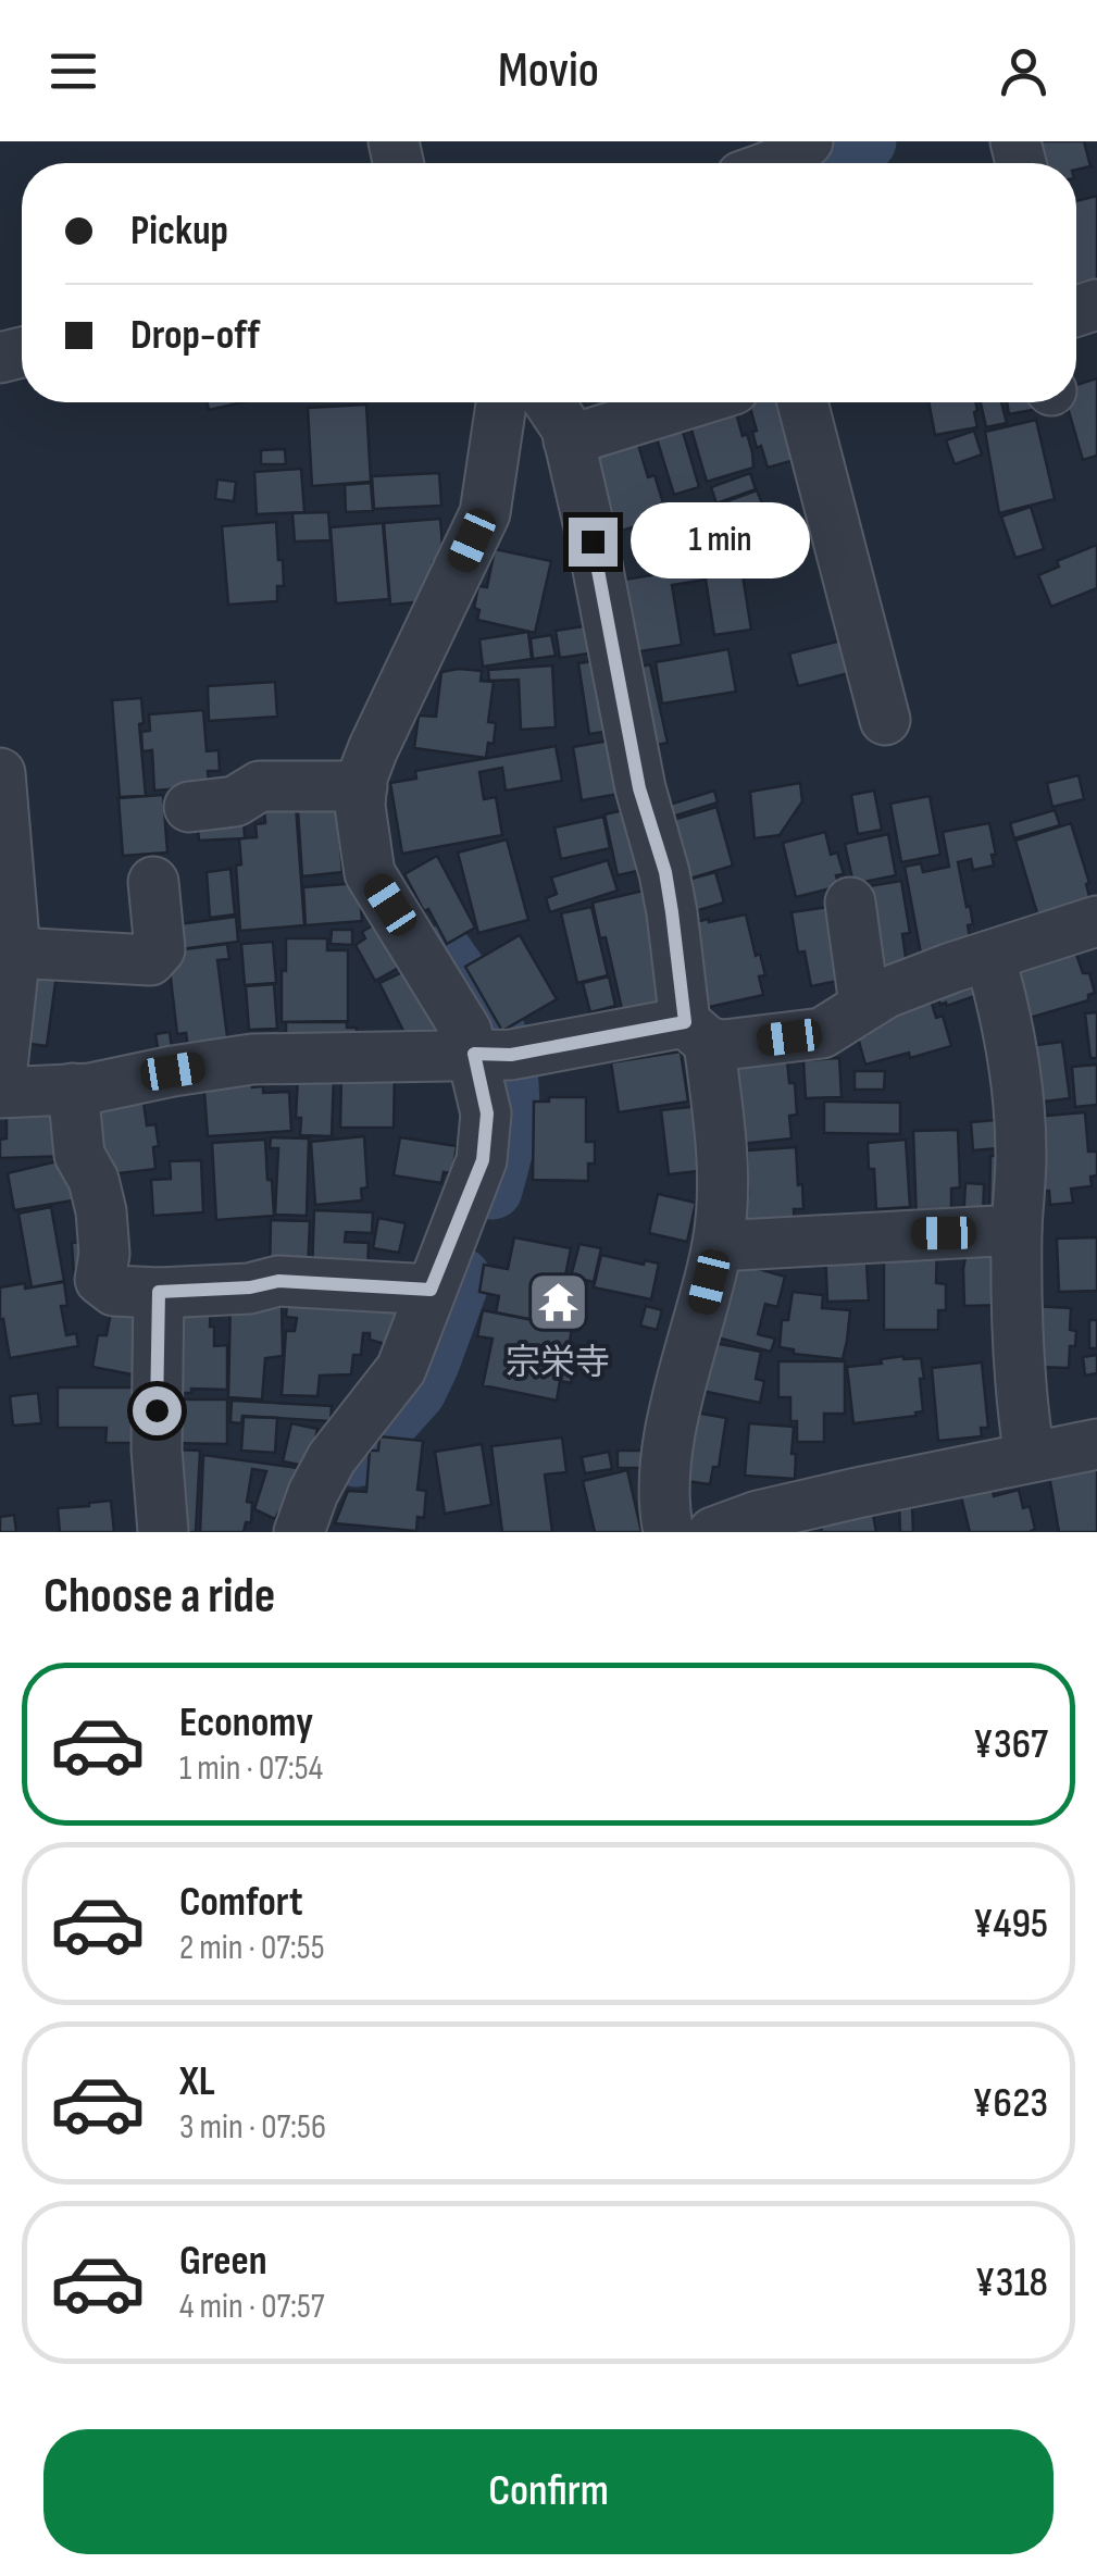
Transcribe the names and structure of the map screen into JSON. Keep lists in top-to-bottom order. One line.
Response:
{"places":{"temple":["宗栄寺"]},"page":{"header":"Movio","banner":["Pickup","Drop-off"],"bubble":"1 min","heading":"Choose a ride","list":[{"name":"Economy","note":"1 min · 07:54","value":"¥367"},{"name":"Comfort","note":"2 min · 07:55","value":"¥495"},{"name":"XL","note":"3 min · 07:56","value":"¥623"},{"name":"Green","note":"4 min · 07:57","value":"¥318"}],"buttons":"Confirm"}}
